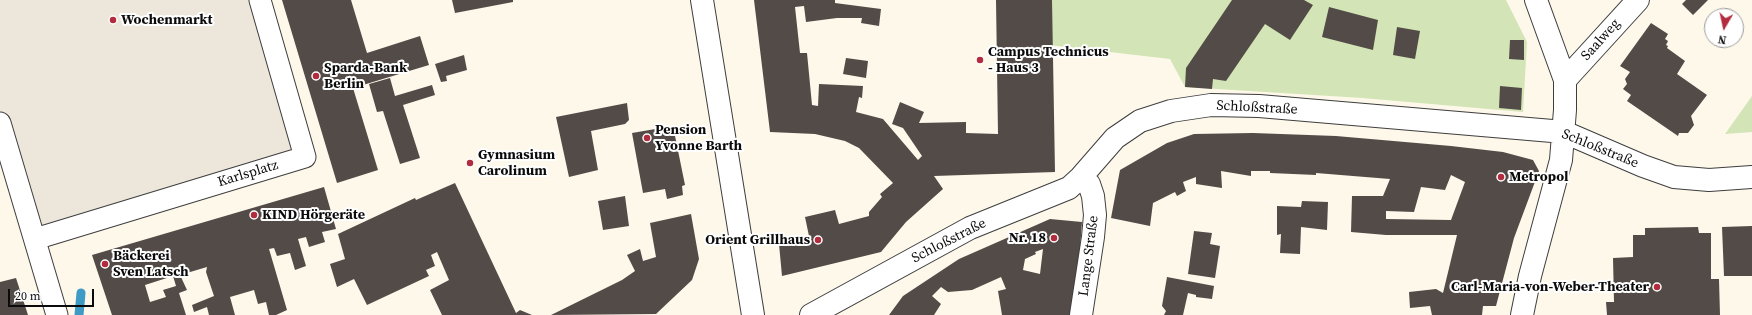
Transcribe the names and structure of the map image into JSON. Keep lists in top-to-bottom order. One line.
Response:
{"streets":{"street":["Saalweg","Schloßstraße","Karlsplatz","Lange Straße"]},"crossings":[["Schloßstraße","Lange Straße"]],"places":["Wochenmarkt","Campus Technicus - Haus 3","Sparda-Bank Berlin","Pension Yvonne Barth","Gymnasium Carolinum","Metropol","KIND Hörgeräte","Nr. 18","Orient Grillhaus","Bäckerei Sven Latsch","Carl-Maria-von-Weber-Theater"],"scale_bar":"20 m","north":"bottom"}
